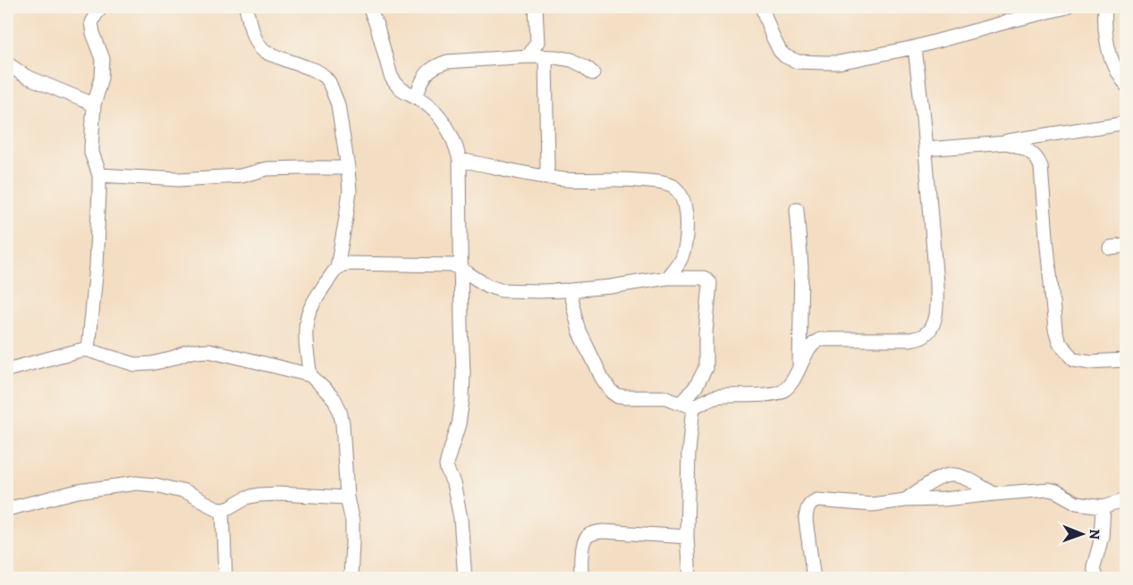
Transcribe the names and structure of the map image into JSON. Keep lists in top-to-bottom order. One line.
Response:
{"north":"right"}
